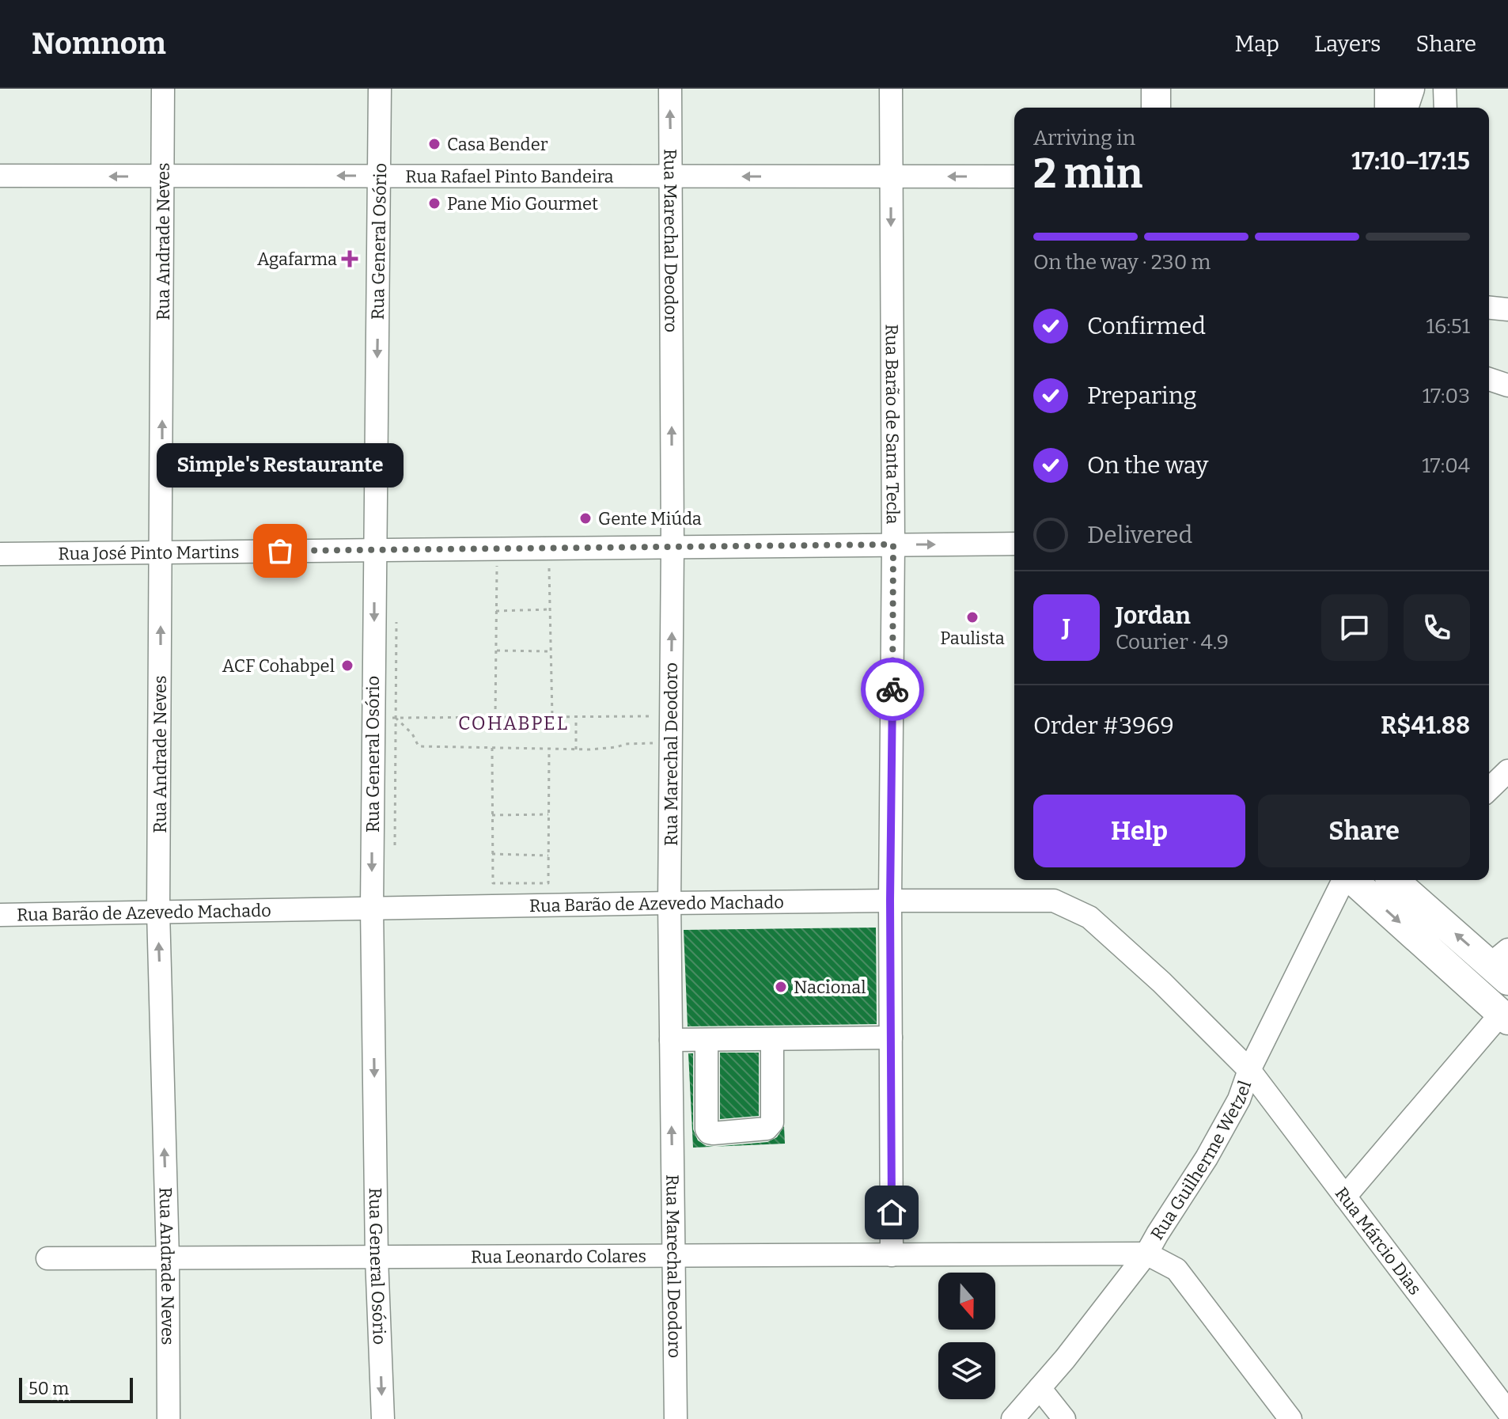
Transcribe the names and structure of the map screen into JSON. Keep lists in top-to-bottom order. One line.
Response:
{"streets":{"street":["Rua Rafael Pinto Bandeira","Rua Andrade Neves","Rua General Osório","Rua Marechal Deodoro","Rua Barão de Santa Tecla","Rua José Pinto Martins","Rua Barão de Azevedo Machado","Rua Guilherme Wetzel","Rua Márcio Dias","Rua Leonardo Colares"]},"crossings":[["Rua Rafael Pinto Bandeira","Rua Andrade Neves"],["Rua Rafael Pinto Bandeira","Rua General Osório"],["Rua Rafael Pinto Bandeira","Rua Marechal Deodoro"],["Rua Rafael Pinto Bandeira","Rua Barão de Santa Tecla"],["Rua Andrade Neves","Rua José Pinto Martins"],["Rua Andrade Neves","Rua Barão de Azevedo Machado"],["Rua Andrade Neves","Rua Leonardo Colares"],["Rua General Osório","Rua José Pinto Martins"],["Rua General Osório","Rua Barão de Azevedo Machado"],["Rua General Osório","Rua Leonardo Colares"],["Rua Marechal Deodoro","Rua José Pinto Martins"],["Rua Marechal Deodoro","Rua Barão de Azevedo Machado"],["Rua Marechal Deodoro","Rua Leonardo Colares"],["Rua Barão de Santa Tecla","Rua José Pinto Martins"],["Rua Barão de Santa Tecla","Rua Barão de Azevedo Machado"],["Rua Barão de Santa Tecla","Rua Leonardo Colares"],["Rua Barão de Azevedo Machado","Rua Guilherme Wetzel"],["Rua Barão de Azevedo Machado","Rua Márcio Dias"],["Rua Guilherme Wetzel","Rua Márcio Dias"],["Rua Guilherme Wetzel","Rua Leonardo Colares"]],"one_way":["Rua Rafael Pinto Bandeira","Rua Andrade Neves","Rua General Osório","Rua Marechal Deodoro"],"districts":["COHABPEL"],"places":{"other":["Casa Bender","Pane Mio Gourmet","Gente Miúda","Simple's Restaurante","Paulista","ACF Cohabpel","Nacional"],"health":["Agafarma"]},"scale_bar":"50 m","north":"bottom","page":{"header":"Nomnom","nav":["Map","Layers","Share"],"heading":["2 min","Arriving in","17:10–17:15"],"panel":["Jordan","Courier · 4.9","Order #3969","R$41.88"],"bar":"On the way · 230 m","list":[["Confirmed","16:51"],["Preparing","17:03"],["On the way","17:04"],"Delivered"],"bubble":"Simple's Restaurante","round":"J","buttons":["Help","Share"],"scale":"50 m"}}
